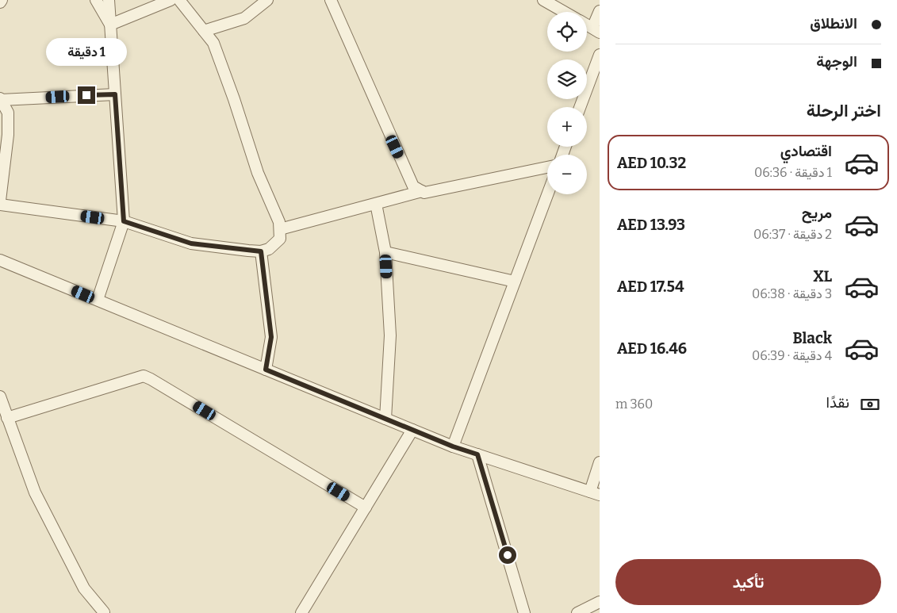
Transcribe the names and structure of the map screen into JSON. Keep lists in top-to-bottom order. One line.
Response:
{"page":{"banner":["الانطلاق","الوجهة"],"map_buttons":["+","−"],"bubble":"1 دقيقة","heading":"اختر الرحلة","list":[{"name":"اقتصادي","note":"1 دقيقة · 06:36","value":"AED 10.32"},{"name":"مريح","note":"2 دقيقة · 06:37","value":"AED 13.93"},{"name":"XL","note":"3 دقيقة · 06:38","value":"AED 17.54"},{"name":"Black","note":"4 دقيقة · 06:39","value":"AED 16.46"}],"pay":["نقدًا","360 m"],"buttons":"تأكيد"}}
